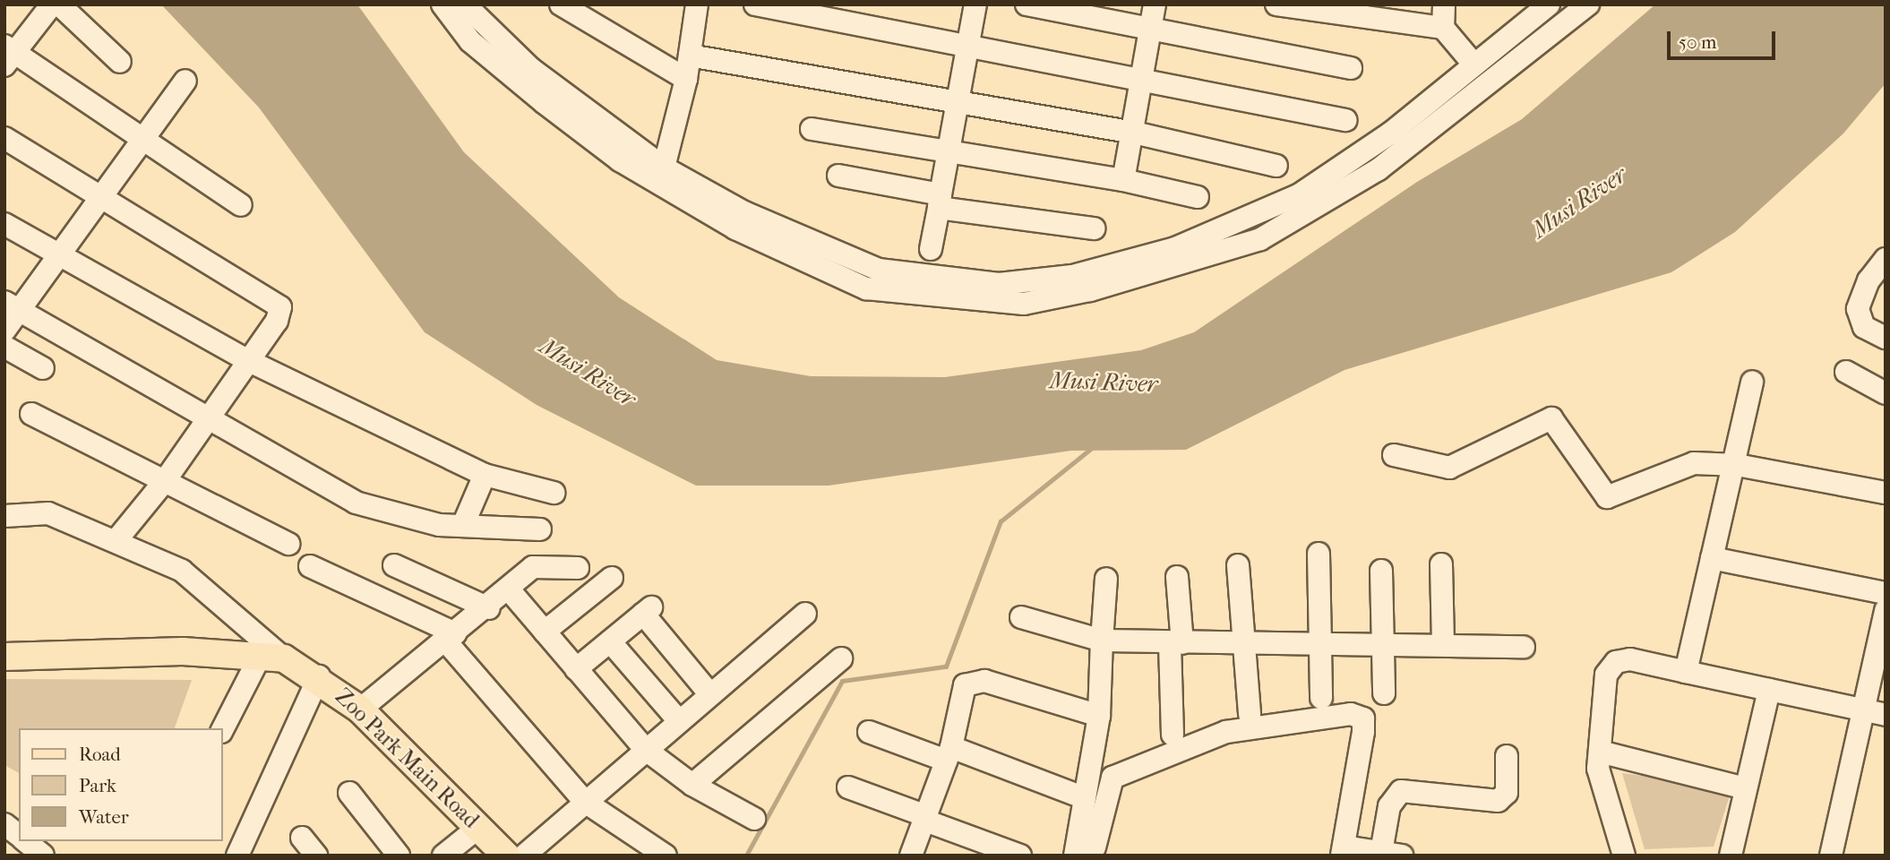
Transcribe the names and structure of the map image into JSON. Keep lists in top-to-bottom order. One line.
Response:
{"streets":{"main road":["Zoo Park Main Road"]},"water":["Musi River"],"legend":["Road","Park","Water"],"scale_bar":"50 m"}
